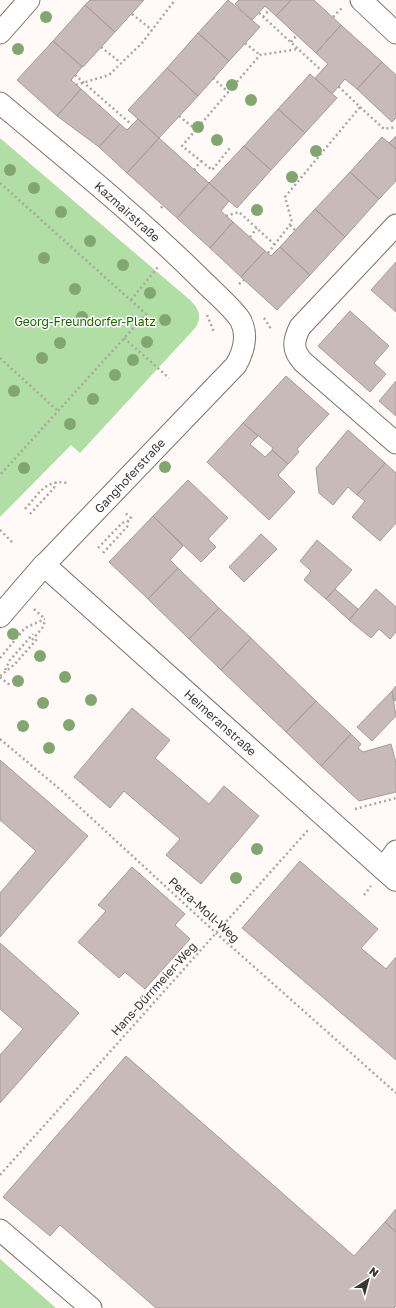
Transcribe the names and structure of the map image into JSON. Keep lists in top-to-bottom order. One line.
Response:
{"streets":{"street":["Kazmairstraße","Ganghoferstraße","Heimeranstraße"],"path":["Petra-Moll-Weg","Hans-Dürrmeier-Weg"]},"crossings":[["Kazmairstraße","Ganghoferstraße"],["Ganghoferstraße","Heimeranstraße"],["Heimeranstraße","Hans-Dürrmeier-Weg"],["Petra-Moll-Weg","Hans-Dürrmeier-Weg"]],"parks":["Georg-Freundorfer-Platz"],"north":"top right"}
